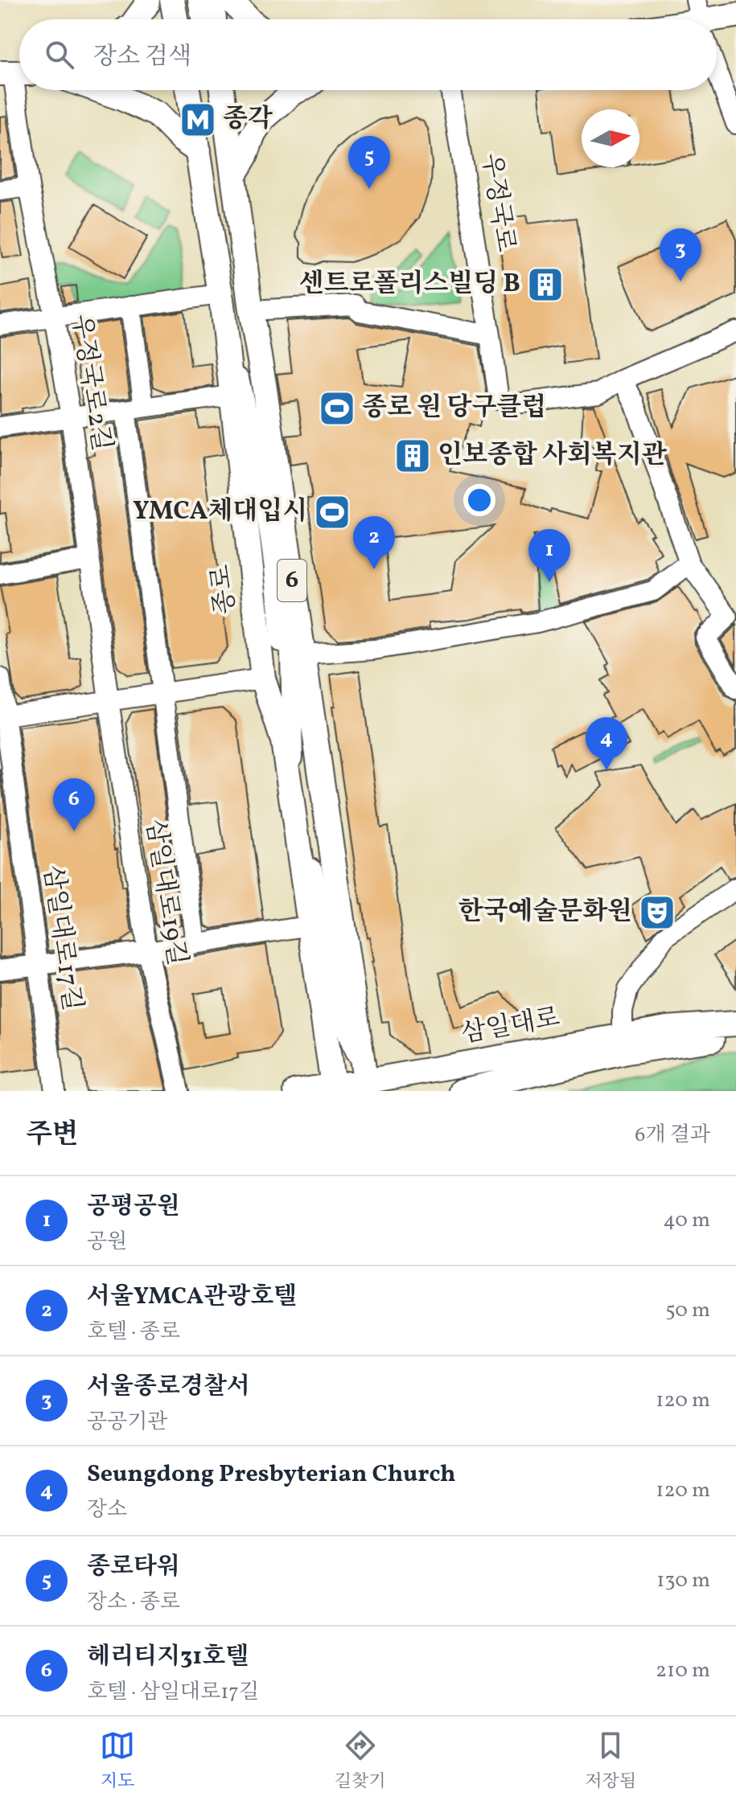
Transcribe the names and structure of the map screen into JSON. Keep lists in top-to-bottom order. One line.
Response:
{"streets":{"main road":["6","종로","삼일대로"],"street":["우정국로","우정국로2길","삼일대로19길","삼일대로17길"]},"crossings":[["우정국로2길","삼일대로19길"],["6","삼일대로"],["종로","삼일대로"]],"places":{"metro station":["종각"],"building":["센트로폴리스빌딩 B","인보종합 사회복지관"],"sports":["종로 원 당구클럽","YMCA체대입시"],"theatre":["한국예술문화원"]},"north":"right","page":{"search":"장소 검색","pins":["5","3","2","1","4","6"],"heading":["주변","6개 결과"],"list":[{"mark":"1","name":"공평공원","note":"공원","value":"40 m"},{"mark":"2","name":"서울YMCA관광호텔","note":"호텔 · 종로","value":"50 m"},{"mark":"3","name":"서울종로경찰서","note":"공공기관","value":"120 m"},{"mark":"4","name":"Seungdong Presbyterian Church","note":"장소","value":"120 m"},{"mark":"5","name":"종로타워","note":"장소 · 종로","value":"130 m"},{"mark":"6","name":"헤리티지31호텔","note":"호텔 · 삼일대로17길","value":"210 m"}],"nav":["지도","길찾기","저장됨"]}}
